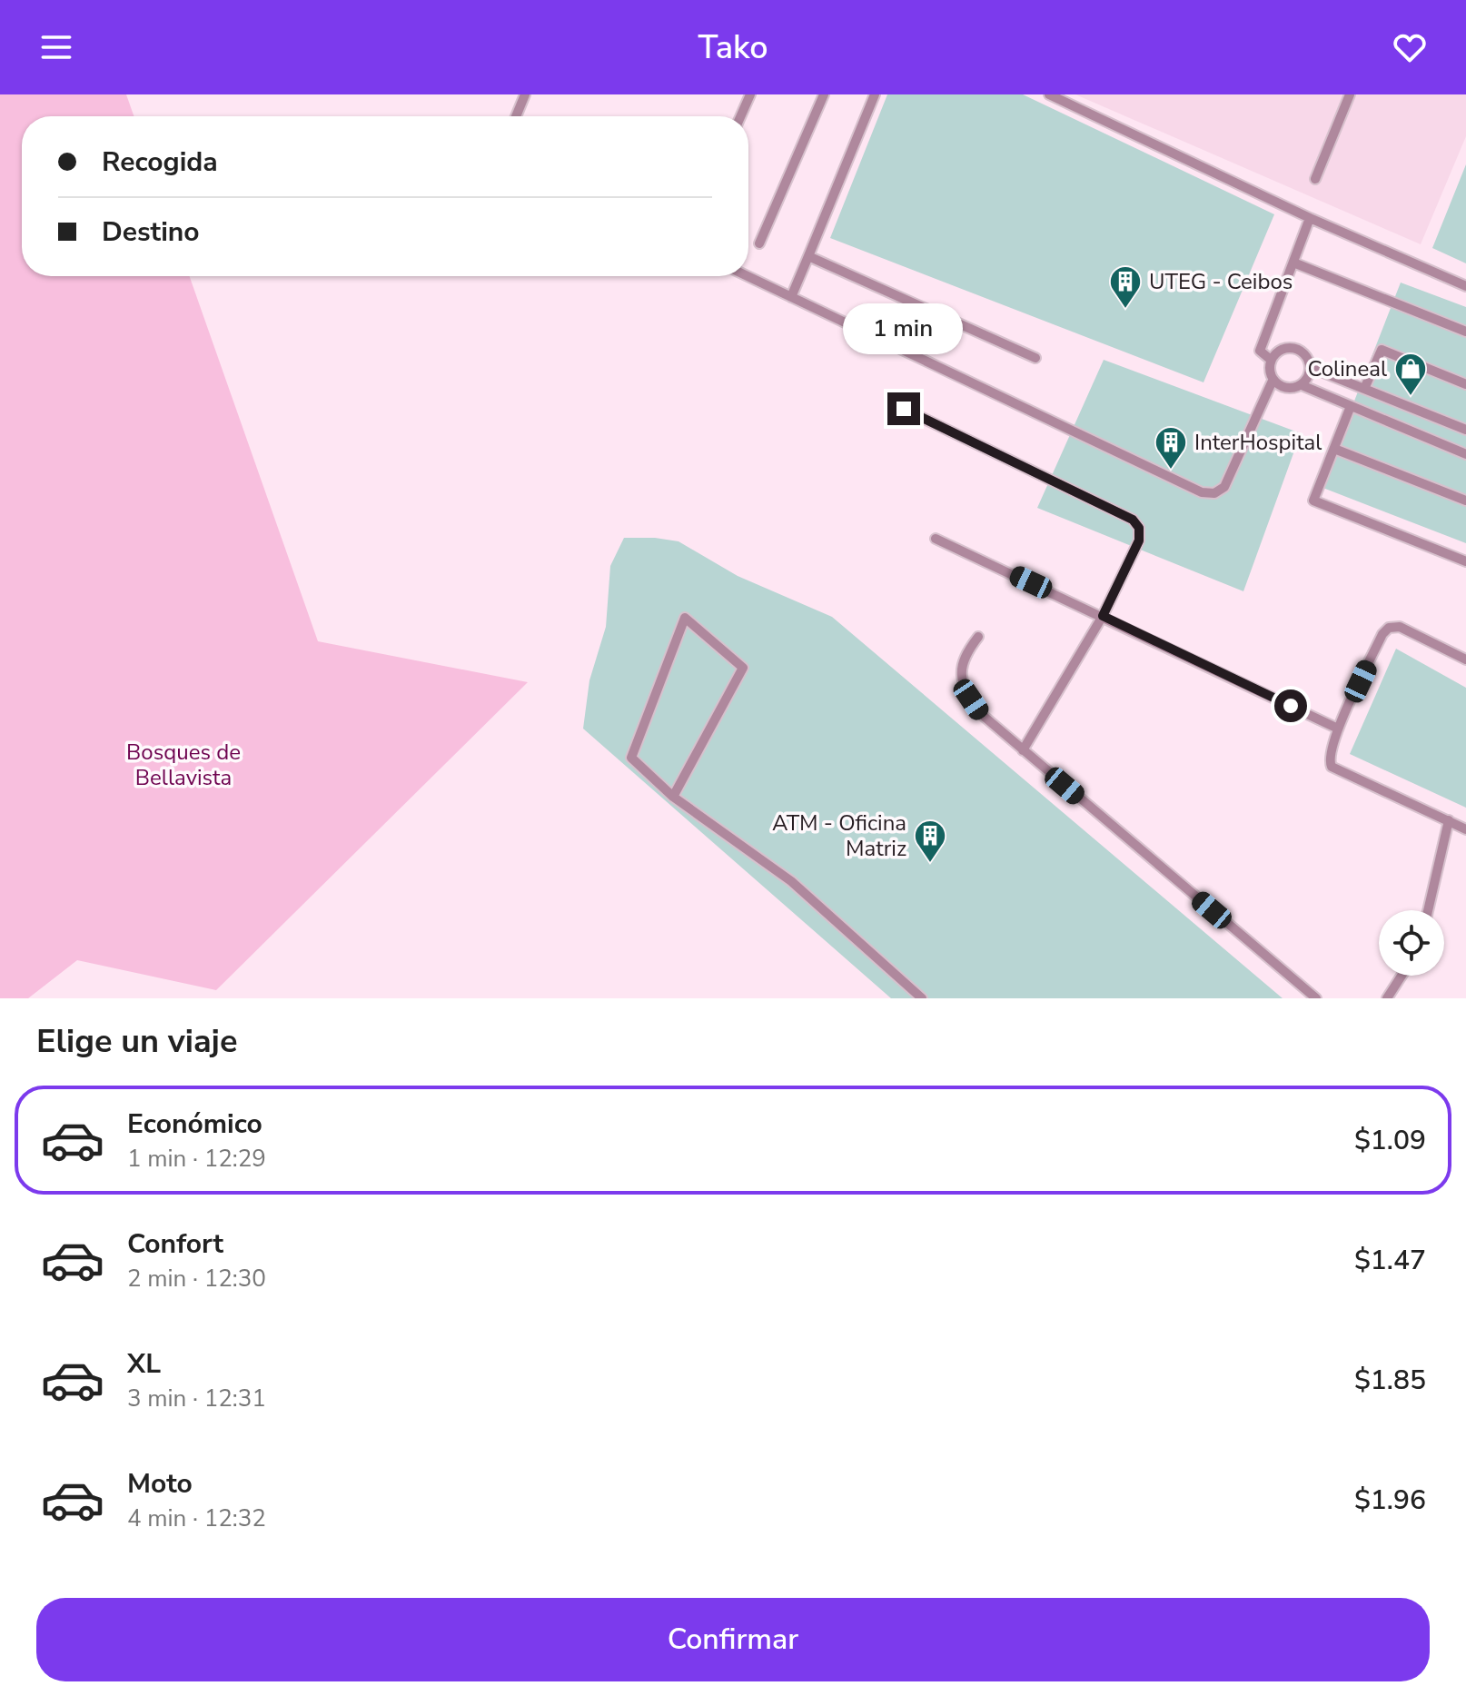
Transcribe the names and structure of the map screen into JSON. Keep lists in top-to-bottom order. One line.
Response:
{"parks":["Bosques de Bellavista"],"places":{"building":["UTEG - Ceibos","InterHospital","ATM - Oficina Matriz"],"shop":["Colineal"]},"page":{"header":"Tako","banner":["Recogida","Destino"],"bubble":"1 min","heading":"Elige un viaje","list":[{"name":"Económico","note":"1 min · 12:29","value":"$1.09"},{"name":"Confort","note":"2 min · 12:30","value":"$1.47"},{"name":"XL","note":"3 min · 12:31","value":"$1.85"},{"name":"Moto","note":"4 min · 12:32","value":"$1.96"}],"buttons":"Confirmar"}}
